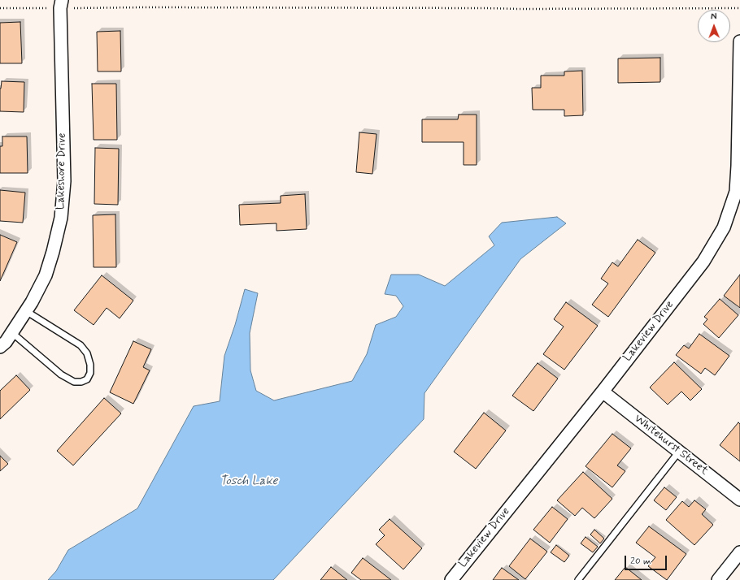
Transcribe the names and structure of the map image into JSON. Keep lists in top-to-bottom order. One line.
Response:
{"streets":{"street":["Lakeshore Drive","Lakeview Drive","Whitehurst Street"]},"crossings":[["Lakeview Drive","Whitehurst Street"]],"water":["Tosch Lake"],"scale_bar":"20 m","north":"top"}
